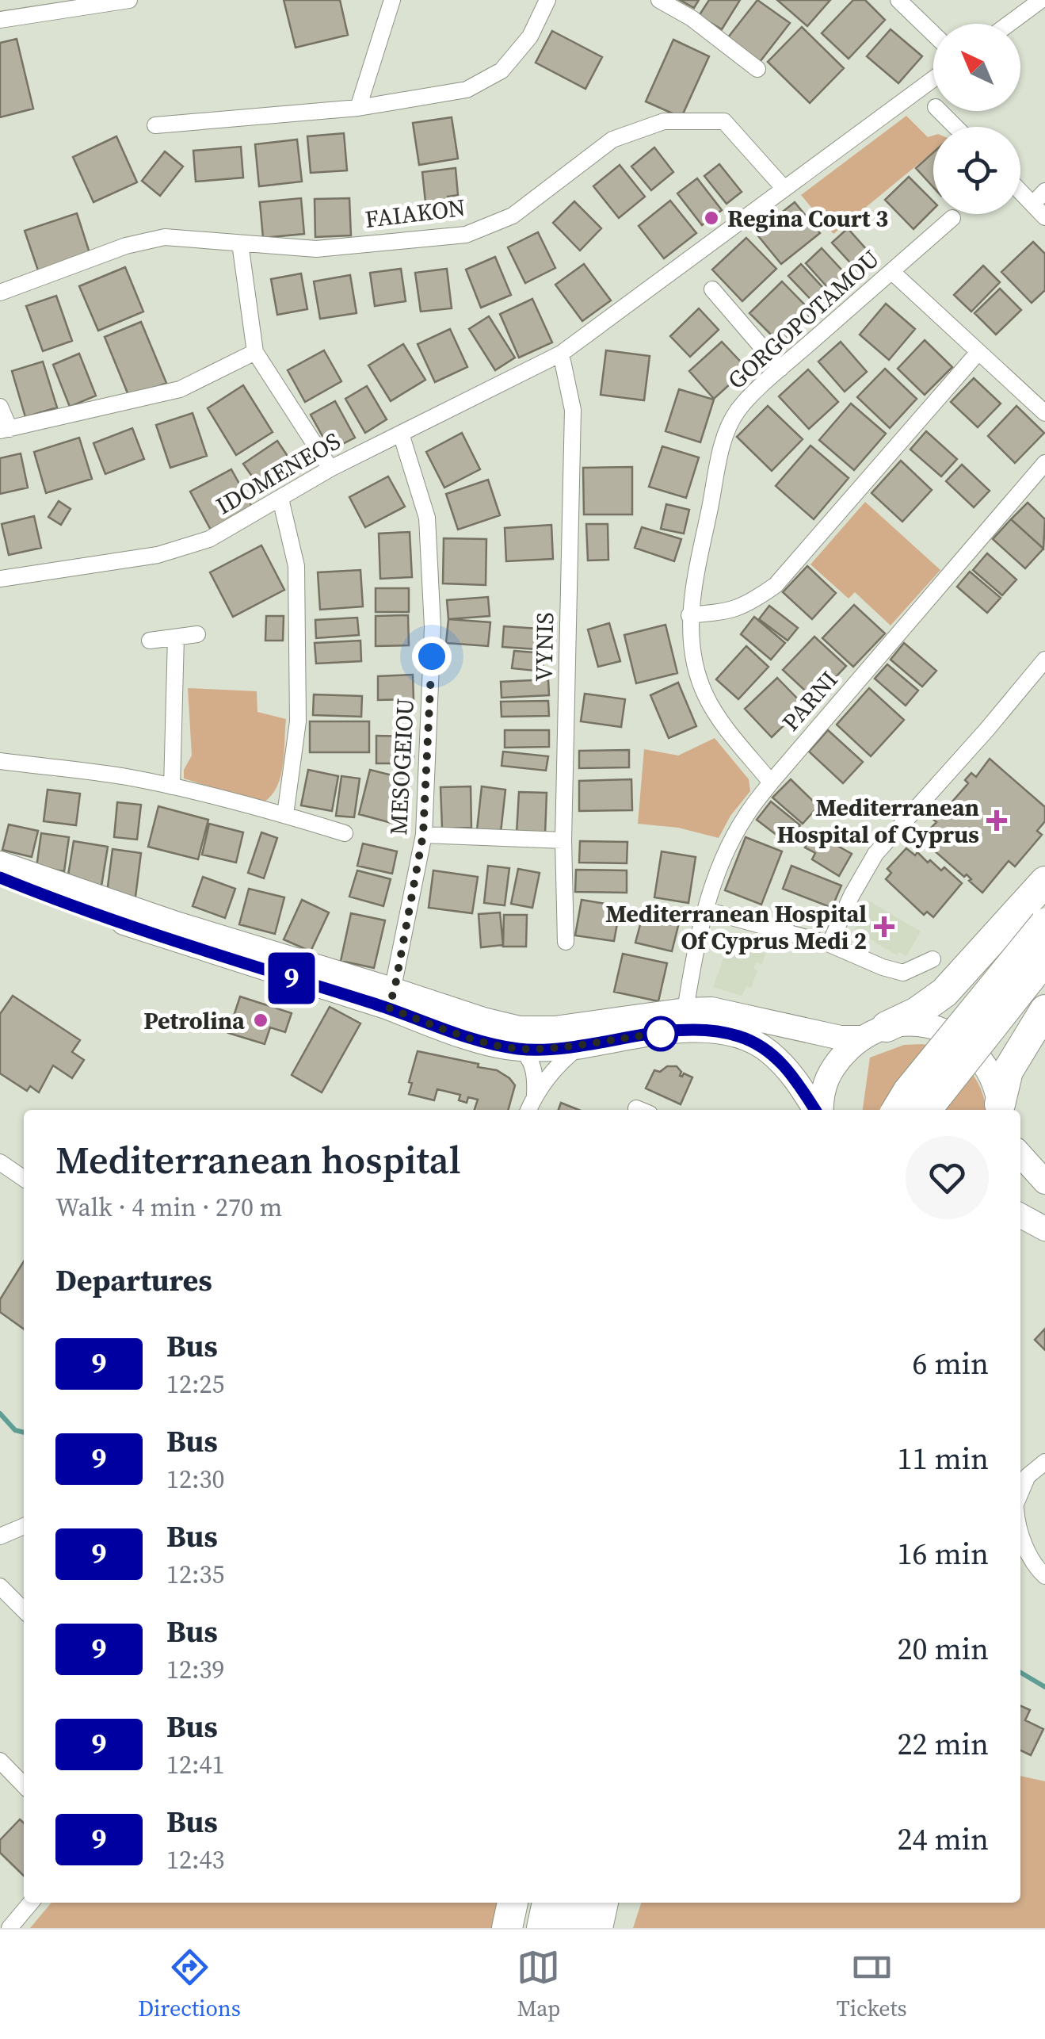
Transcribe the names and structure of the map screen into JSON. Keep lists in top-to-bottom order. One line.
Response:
{"streets":{"street":["FAIAKON","GORGOPOTAMOU","IDOMENEOS","VYNIS","PARNI","MESOGEIOU"]},"crossings":[["FAIAKON","IDOMENEOS"],["GORGOPOTAMOU","PARNI"],["IDOMENEOS","VYNIS"],["IDOMENEOS","MESOGEIOU"]],"places":{"other":["Regina Court 3","Petrolina"],"health":["Mediterranean Hospital of Cyprus","Mediterranean Hospital Of Cyprus Medi 2"]},"lines":["bus line 9"],"north":"top left","page":{"on_map":"9","heading":[["Mediterranean hospital","Walk · 4 min · 270 m"],"Departures"],"list":[{"mark":"9","name":"Bus","note":"12:25","value":"6 min"},{"mark":"9","name":"Bus","note":"12:30","value":"11 min"},{"mark":"9","name":"Bus","note":"12:35","value":"16 min"},{"mark":"9","name":"Bus","note":"12:39","value":"20 min"},{"mark":"9","name":"Bus","note":"12:41","value":"22 min"},{"mark":"9","name":"Bus","note":"12:43","value":"24 min"}],"tabs":["Directions","Map","Tickets"]}}
